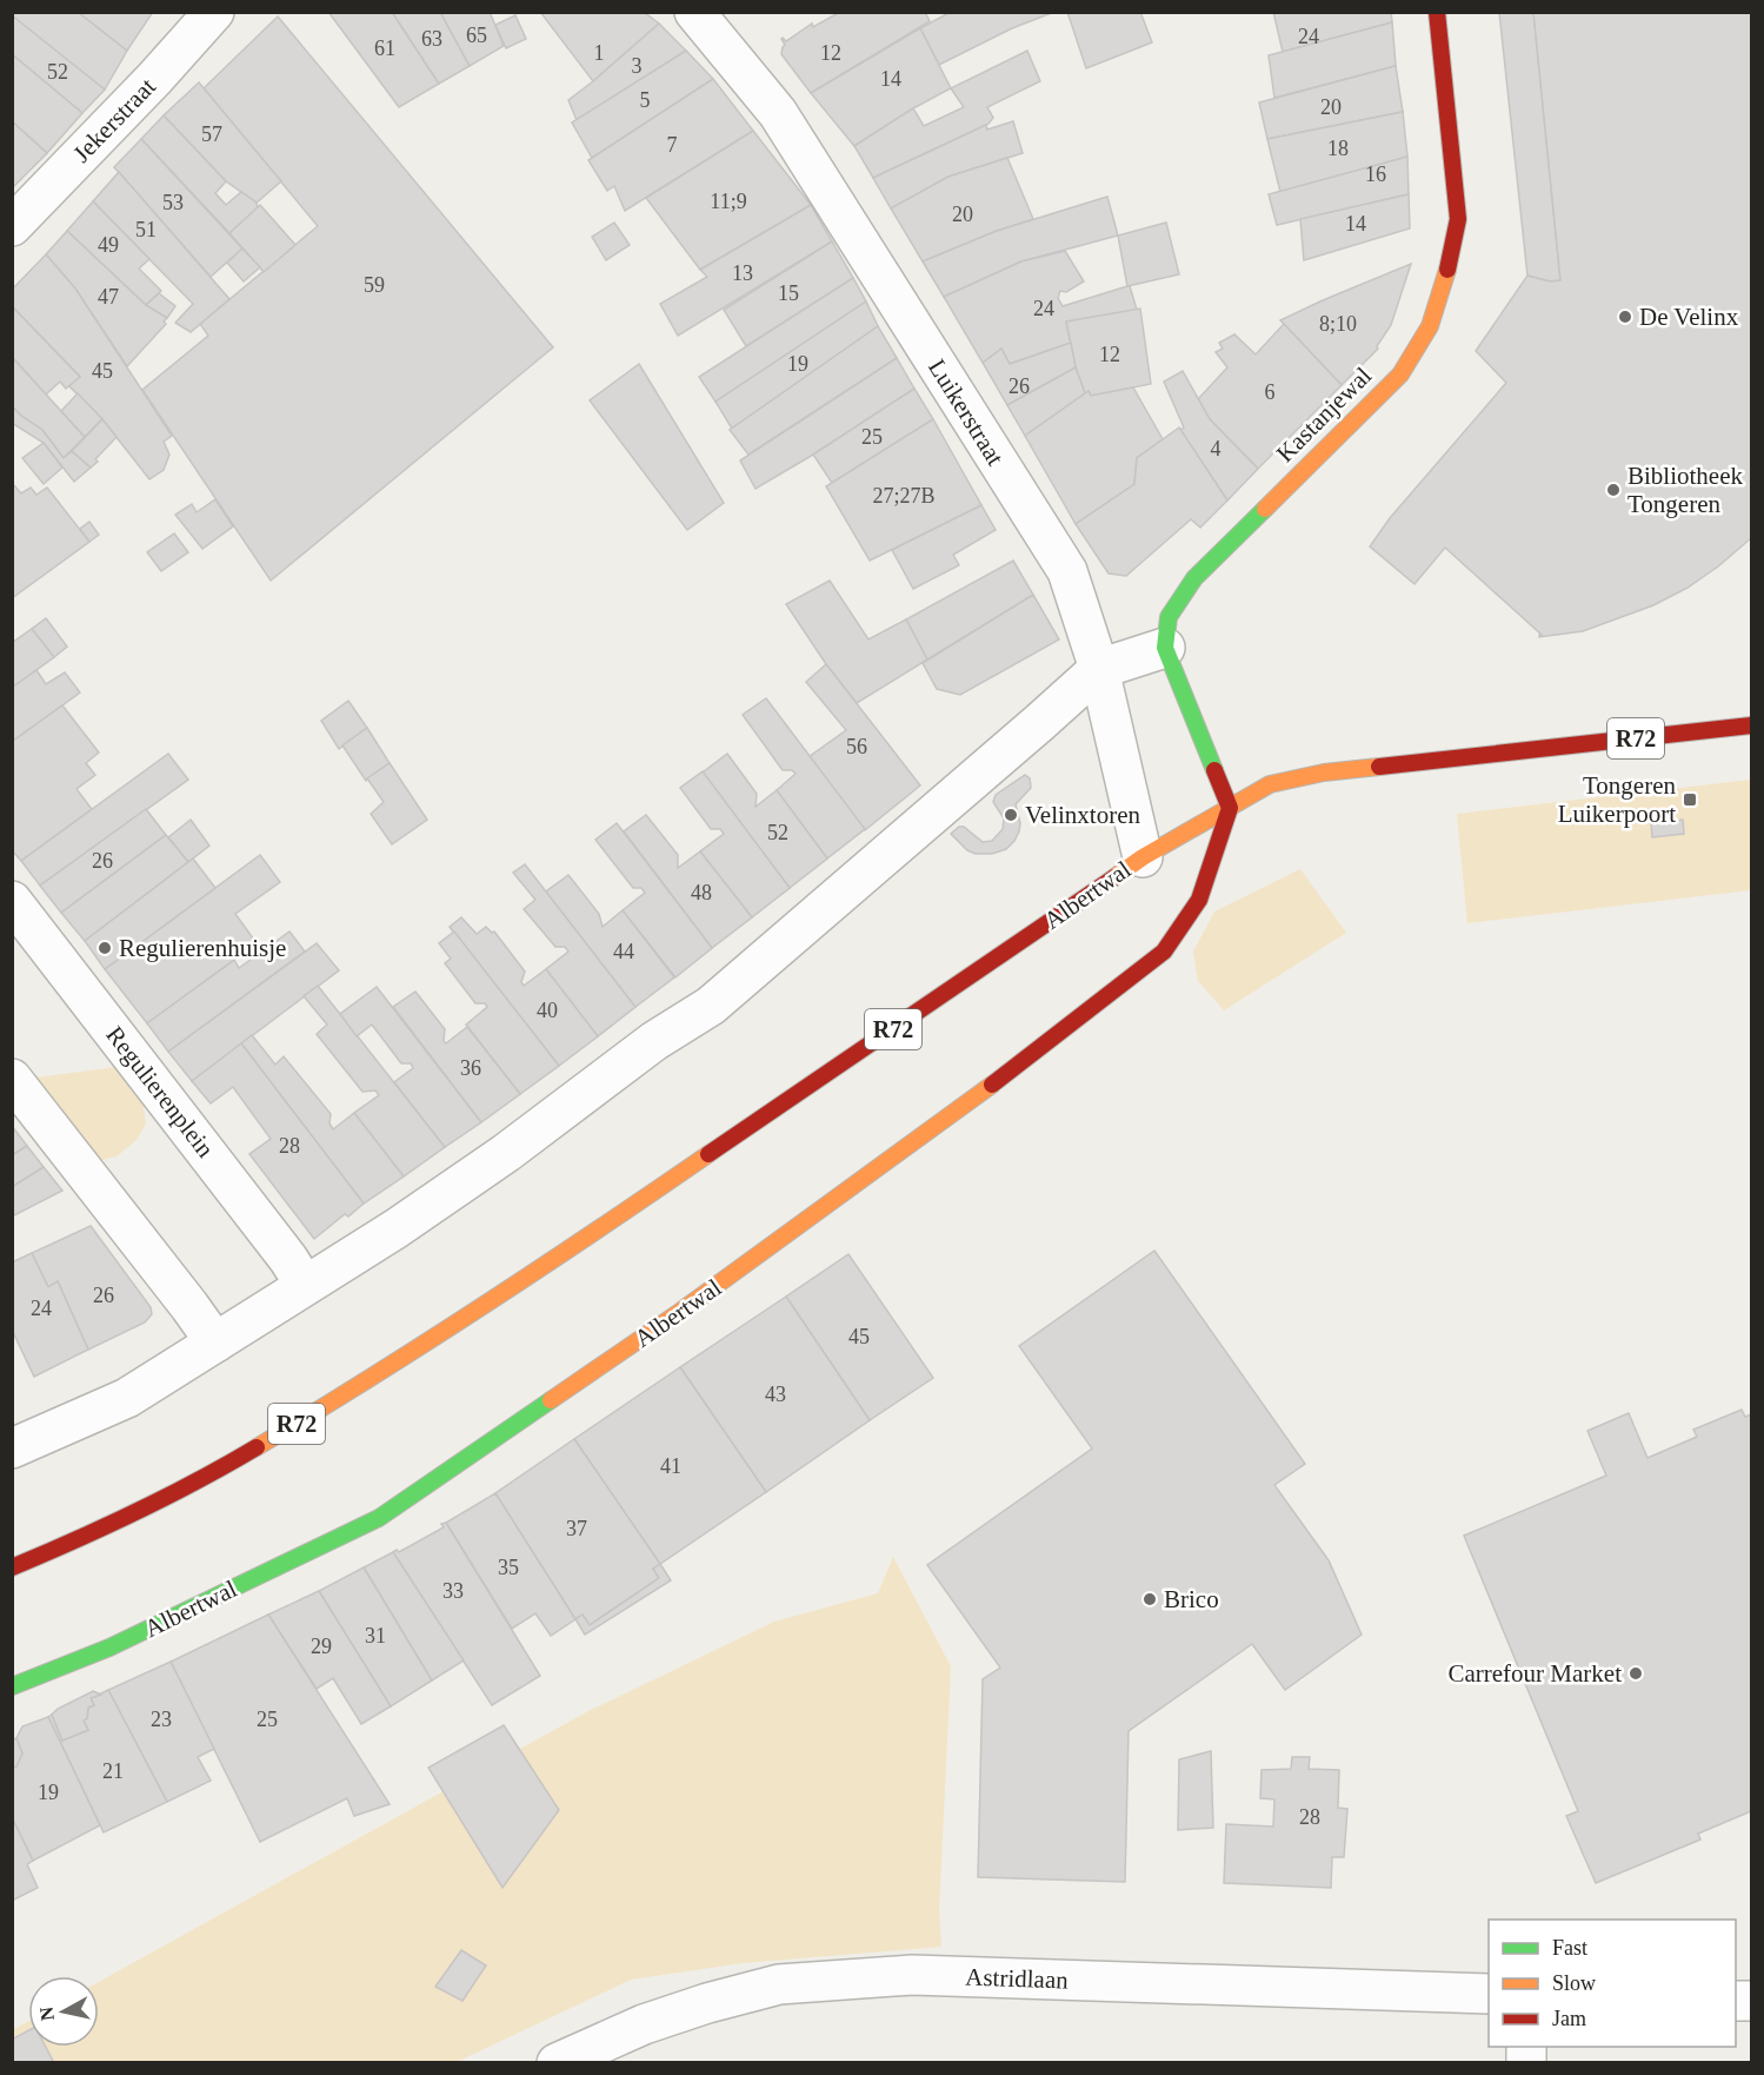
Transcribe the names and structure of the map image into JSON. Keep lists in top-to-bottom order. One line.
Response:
{"streets":{"street":["Jekerstraat","Luikerstraat","Kastanjewal","R72","Albertwal","Regulierenplein","Astridlaan"]},"crossings":[["Luikerstraat","Albertwal"]],"places":{"other":["De Velinx","Bibliotheek Tongeren","Velinxtoren","Regulierenhuisje","Brico","Carrefour Market"],"transit":["Tongeren Luikerpoort"]},"house_numbers":["65","24","63","61","1","12","3","52","14","5","20","57","7","18","16","11;9","53","20","14","51","49","13","59","15","47","24","8;10","12","19","45","26","6","25","4","27;27B","56","52","26","48","44","40","36","28","26","24","45","43","41","37","35","33","31","29","23","25","21","19","28"],"legend":["Fast","Slow","Jam"],"north":"left"}
